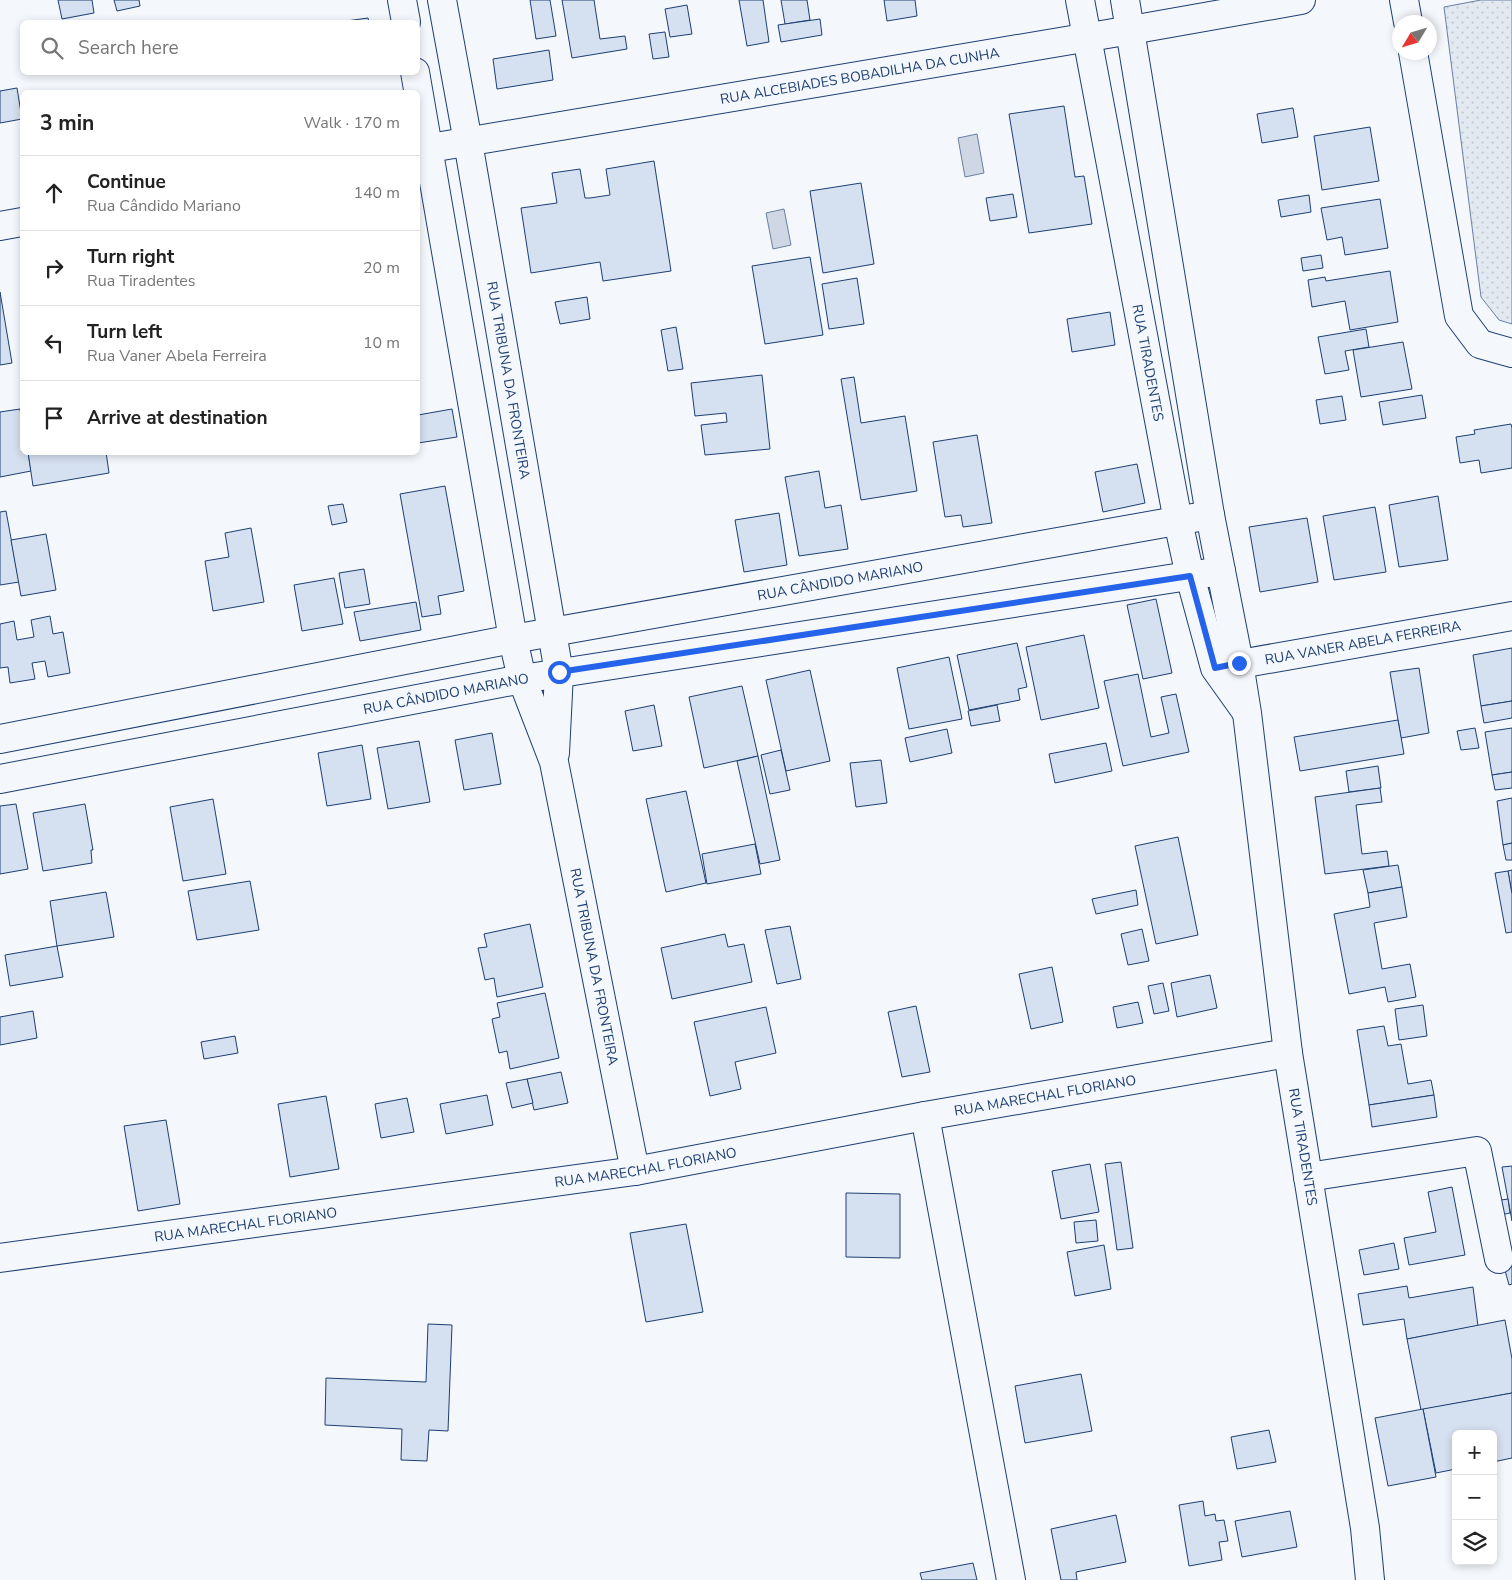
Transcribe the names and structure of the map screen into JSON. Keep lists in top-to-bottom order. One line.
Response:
{"streets":{"street":["RUA ALCEBIADES BOBADILHA DA CUNHA","RUA TIRADENTES","RUA TRIBUNA DA FRONTEIRA","RUA CÂNDIDO MARIANO","RUA VANER ABELA FERREIRA","RUA MARECHAL FLORIANO"]},"crossings":[["RUA ALCEBIADES BOBADILHA DA CUNHA","RUA TIRADENTES"],["RUA ALCEBIADES BOBADILHA DA CUNHA","RUA TRIBUNA DA FRONTEIRA"],["RUA TIRADENTES","RUA CÂNDIDO MARIANO"],["RUA TIRADENTES","RUA VANER ABELA FERREIRA"],["RUA TIRADENTES","RUA MARECHAL FLORIANO"],["RUA TRIBUNA DA FRONTEIRA","RUA CÂNDIDO MARIANO"],["RUA TRIBUNA DA FRONTEIRA","RUA MARECHAL FLORIANO"]],"north":"bottom left","page":{"search":"Search here","heading":["3 min","Walk · 170 m"],"list":[["Continue","Rua Cândido Mariano","140 m"],["Turn right","Rua Tiradentes","20 m"],["Turn left","Rua Vaner Abela Ferreira","10 m"],"Arrive at destination"],"map_buttons":["+","−"]}}
